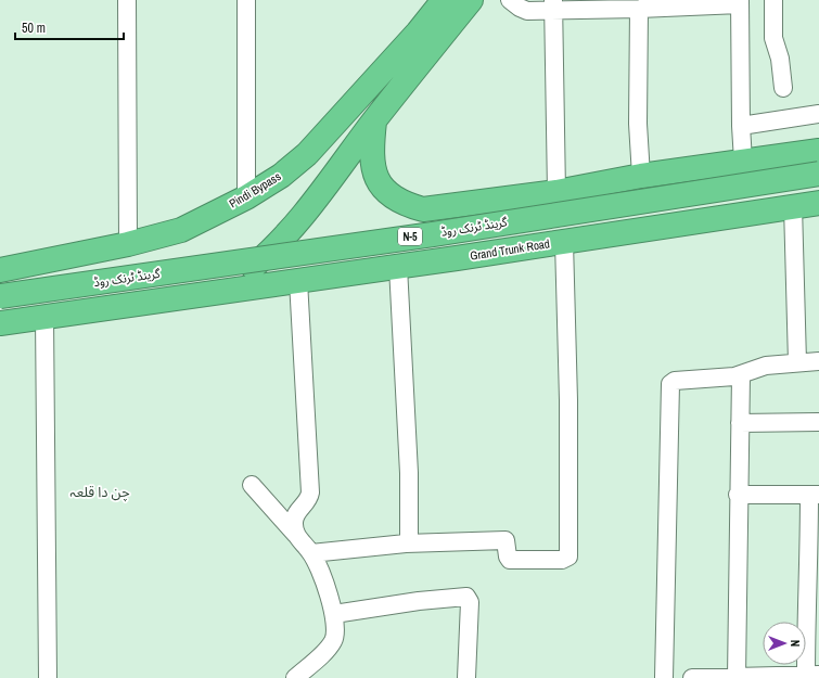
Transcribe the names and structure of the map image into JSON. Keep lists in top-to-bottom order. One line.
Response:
{"streets":{"highway":["Pindi Bypass","گرینڈ ٹرنک روڈ","N-5","Grand Trunk Road"]},"crossings":[["N-5","Grand Trunk Road"]],"districts":["چن دا قلعہ"],"scale_bar":"50 m","north":"right"}
